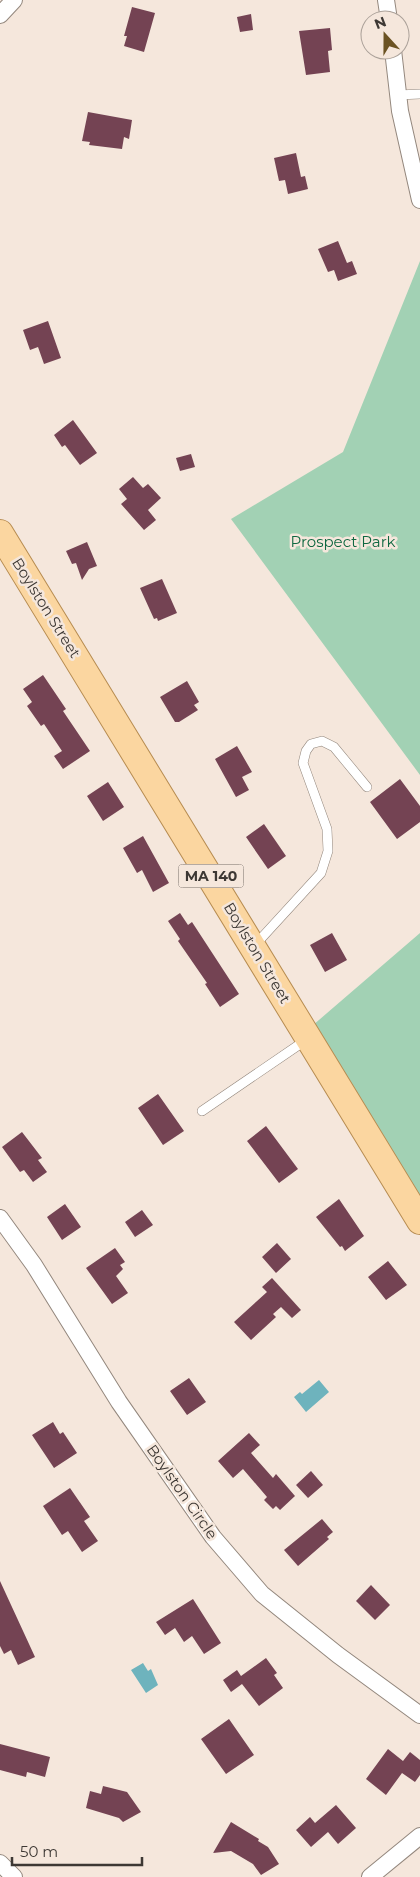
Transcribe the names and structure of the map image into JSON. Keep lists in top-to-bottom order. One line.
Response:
{"streets":{"main road":["Boylston Street","MA 140"],"street":["Boylston Circle"]},"parks":["Prospect Park"],"scale_bar":"50 m","north":"top"}
